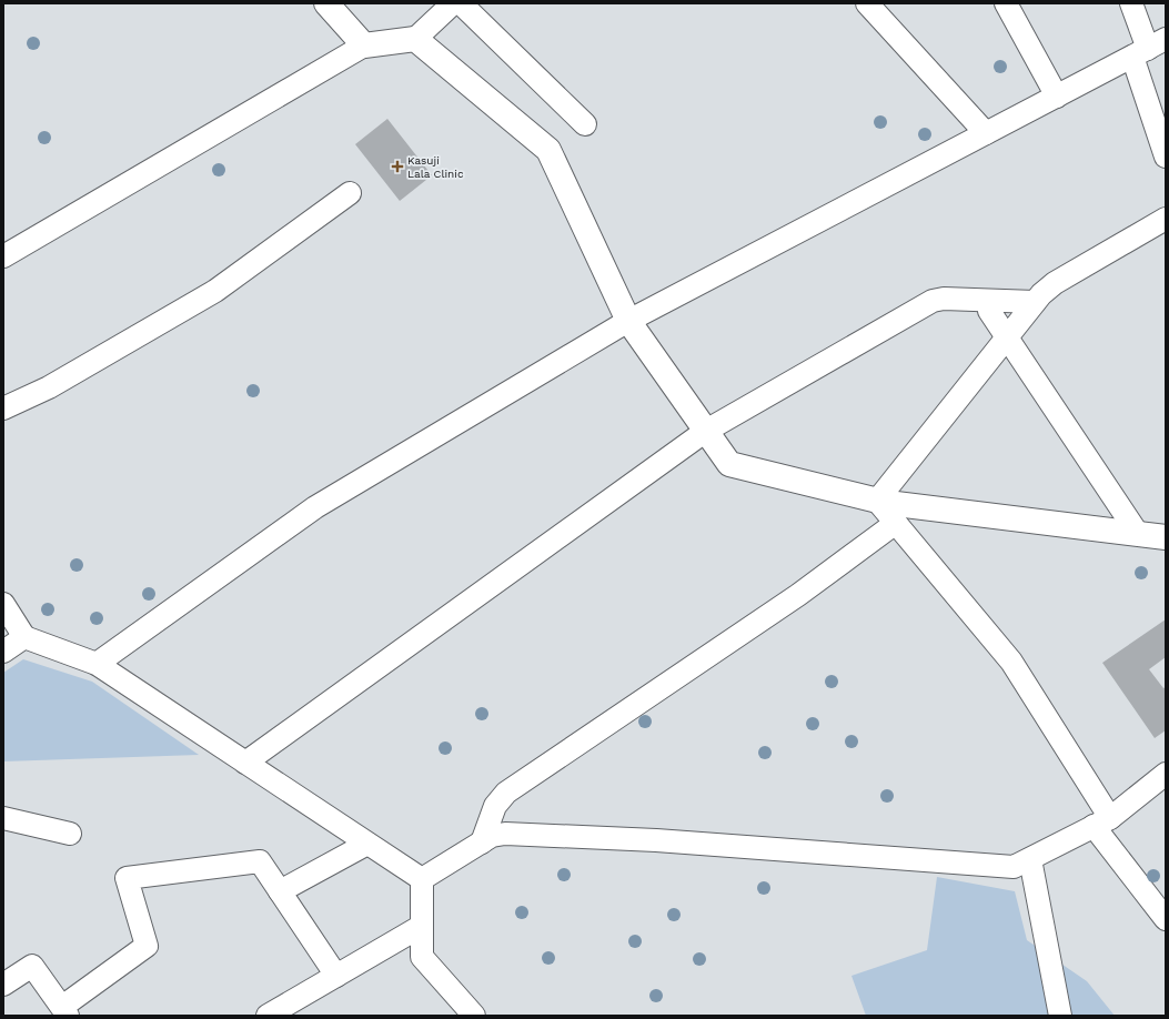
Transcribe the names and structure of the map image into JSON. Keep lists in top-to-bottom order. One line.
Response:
{"places":{"health":["Kasuji Lala Clinic"]}}
